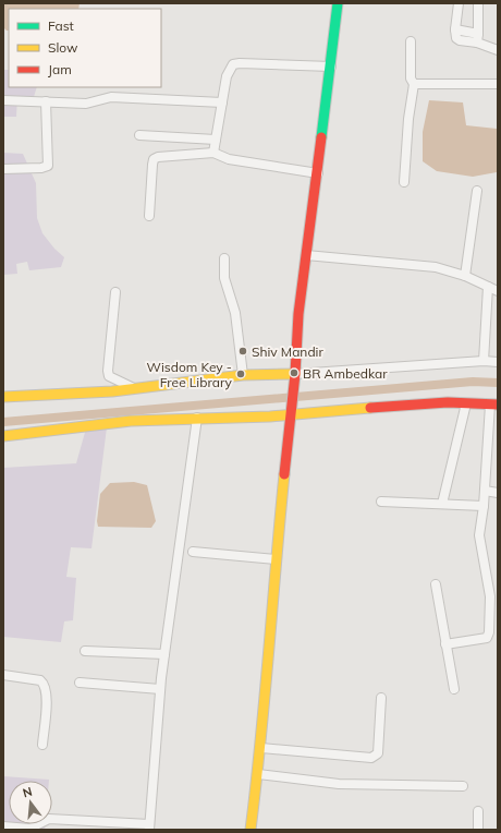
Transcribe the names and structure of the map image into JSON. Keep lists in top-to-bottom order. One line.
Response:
{"places":["Shiv Mandir","BR Ambedkar","Wisdom Key - Free Library"],"legend":["Fast","Slow","Jam"],"north":"top"}
